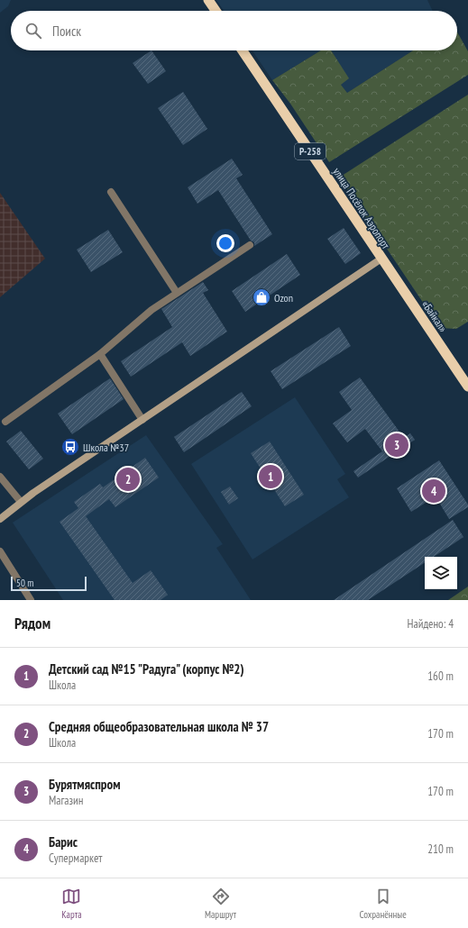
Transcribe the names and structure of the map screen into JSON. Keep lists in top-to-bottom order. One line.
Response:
{"streets":{"highway":["Р-258","улица Посёлок Аэропорт","«Байкал»"]},"crossings":[["улица Посёлок Аэропорт","«Байкал»"]],"places":{"shop":["Ozon"],"bus stop":["Школа №37"]},"scale_bar":"50 m","page":{"search":"Поиск","pins":["3","1","2","4"],"scale":"50 m","heading":["Рядом","Найдено: 4"],"list":[{"mark":"1","name":"Детский сад №15 \"Радуга\" (корпус №2)","note":"Школа","value":"160 m"},{"mark":"2","name":"Средняя общеобразовательная школа № 37","note":"Школа","value":"170 m"},{"mark":"3","name":"Бурятмяспром","note":"Магазин","value":"170 m"},{"mark":"4","name":"Барис","note":"Супермаркет","value":"210 m"}],"nav":["Карта","Маршрут","Сохранённые"]}}
